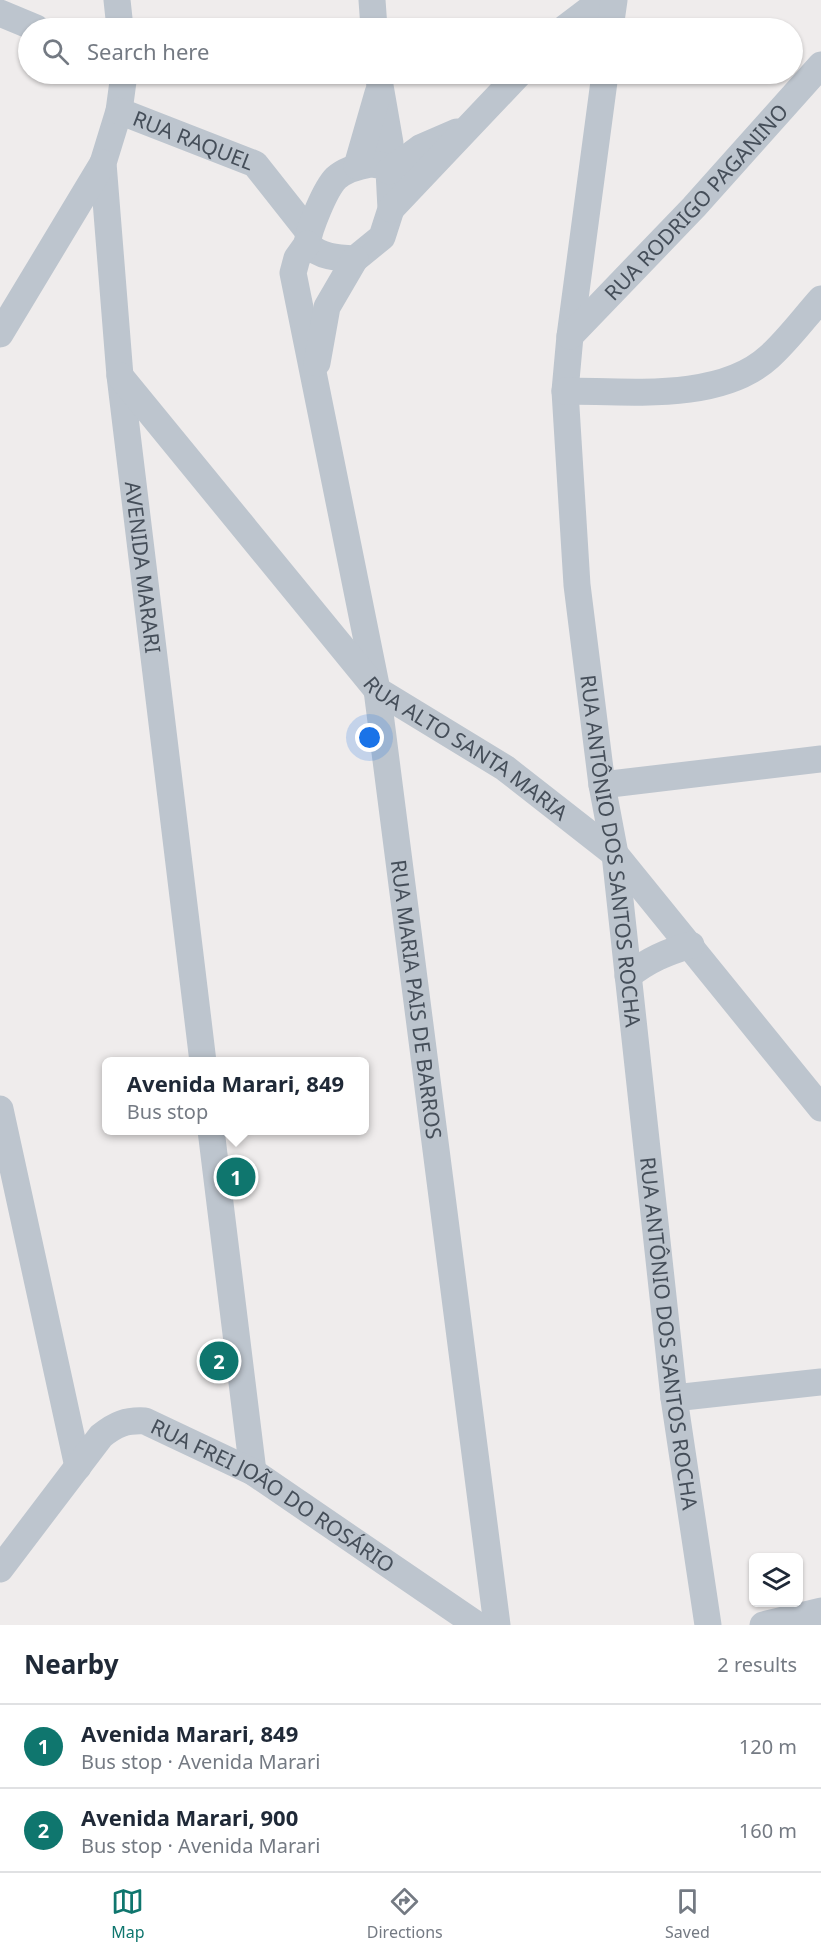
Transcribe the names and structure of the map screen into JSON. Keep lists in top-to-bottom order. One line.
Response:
{"streets":{"street":["RUA RAQUEL","RUA RODRIGO PAGANINO","AVENIDA MARARI","RUA ALTO SANTA MARIA","RUA ANTÔNIO DOS SANTOS ROCHA","RUA MARIA PAIS DE BARROS","RUA FREI JOÃO DO ROSÁRIO"]},"crossings":[["RUA RAQUEL","AVENIDA MARARI"],["RUA RAQUEL","RUA MARIA PAIS DE BARROS"],["RUA RODRIGO PAGANINO","RUA ANTÔNIO DOS SANTOS ROCHA"],["AVENIDA MARARI","RUA ALTO SANTA MARIA"],["RUA ALTO SANTA MARIA","RUA ANTÔNIO DOS SANTOS ROCHA"],["RUA ALTO SANTA MARIA","RUA MARIA PAIS DE BARROS"]],"page":{"search":"Search here","popup":["Avenida Marari, 849","Bus stop"],"pins":["1","2"],"heading":["Nearby","2 results"],"list":[{"mark":"1","name":"Avenida Marari, 849","note":"Bus stop · Avenida Marari","value":"120 m"},{"mark":"2","name":"Avenida Marari, 900","note":"Bus stop · Avenida Marari","value":"160 m"}],"nav":["Map","Directions","Saved"]}}
